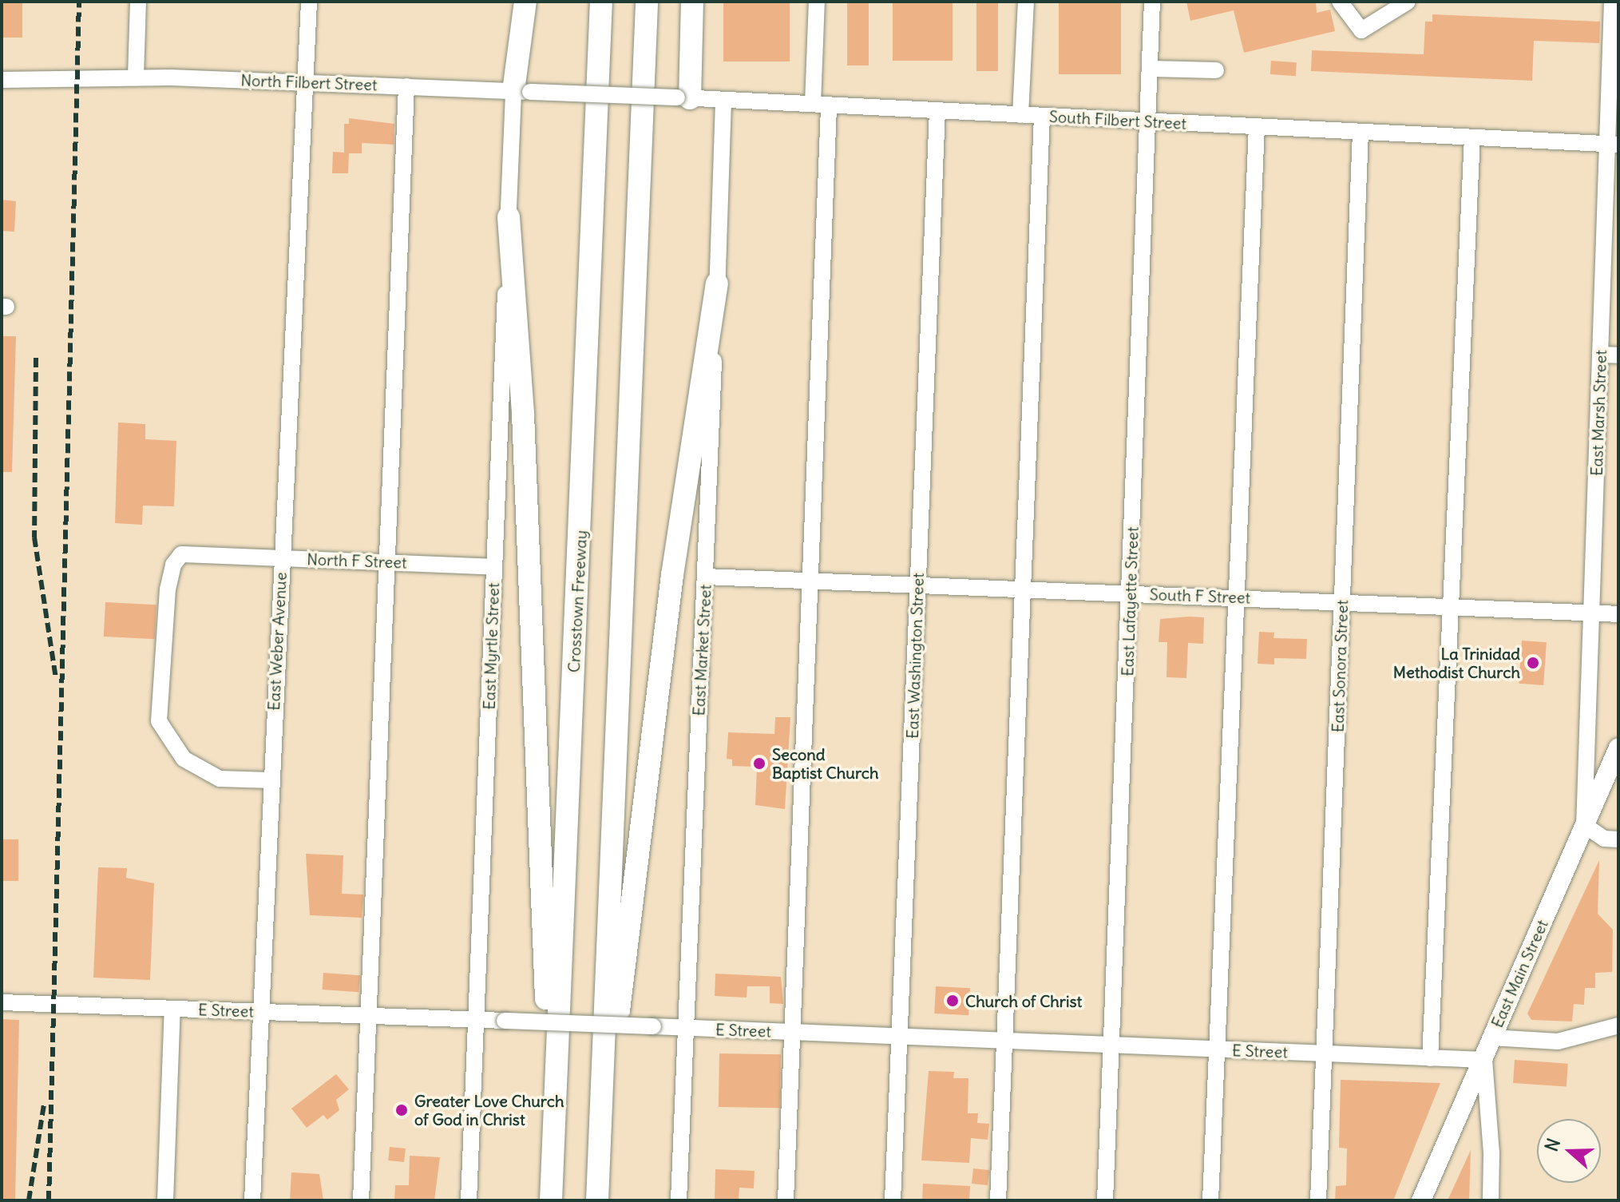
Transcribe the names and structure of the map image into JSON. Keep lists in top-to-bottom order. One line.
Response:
{"streets":{"highway":["Crosstown Freeway"],"main road":["East Main Street"],"street":["North Filbert Street","South Filbert Street","East Marsh Street","North F Street","South F Street","East Lafayette Street","East Weber Avenue","East Myrtle Street","East Market Street","East Washington Street","East Sonora Street","E Street"]},"crossings":[["North Filbert Street","South Filbert Street"],["North Filbert Street","East Weber Avenue"],["North Filbert Street","East Myrtle Street"],["South Filbert Street","East Marsh Street"],["South Filbert Street","East Lafayette Street"],["South Filbert Street","East Market Street"],["South Filbert Street","East Washington Street"],["South Filbert Street","East Sonora Street"],["East Marsh Street","South F Street"],["East Marsh Street","East Main Street"],["North F Street","East Weber Avenue"],["North F Street","East Myrtle Street"],["South F Street","East Lafayette Street"],["South F Street","East Market Street"],["South F Street","East Washington Street"],["South F Street","East Sonora Street"],["East Lafayette Street","E Street"],["East Weber Avenue","E Street"],["East Myrtle Street","E Street"],["East Market Street","E Street"],["East Washington Street","E Street"],["East Sonora Street","E Street"],["East Main Street","E Street"]],"places":["La Trinidad Methodist Church","Second Baptist Church","Church of Christ","Greater Love Church of God in Christ"],"north":"left"}
